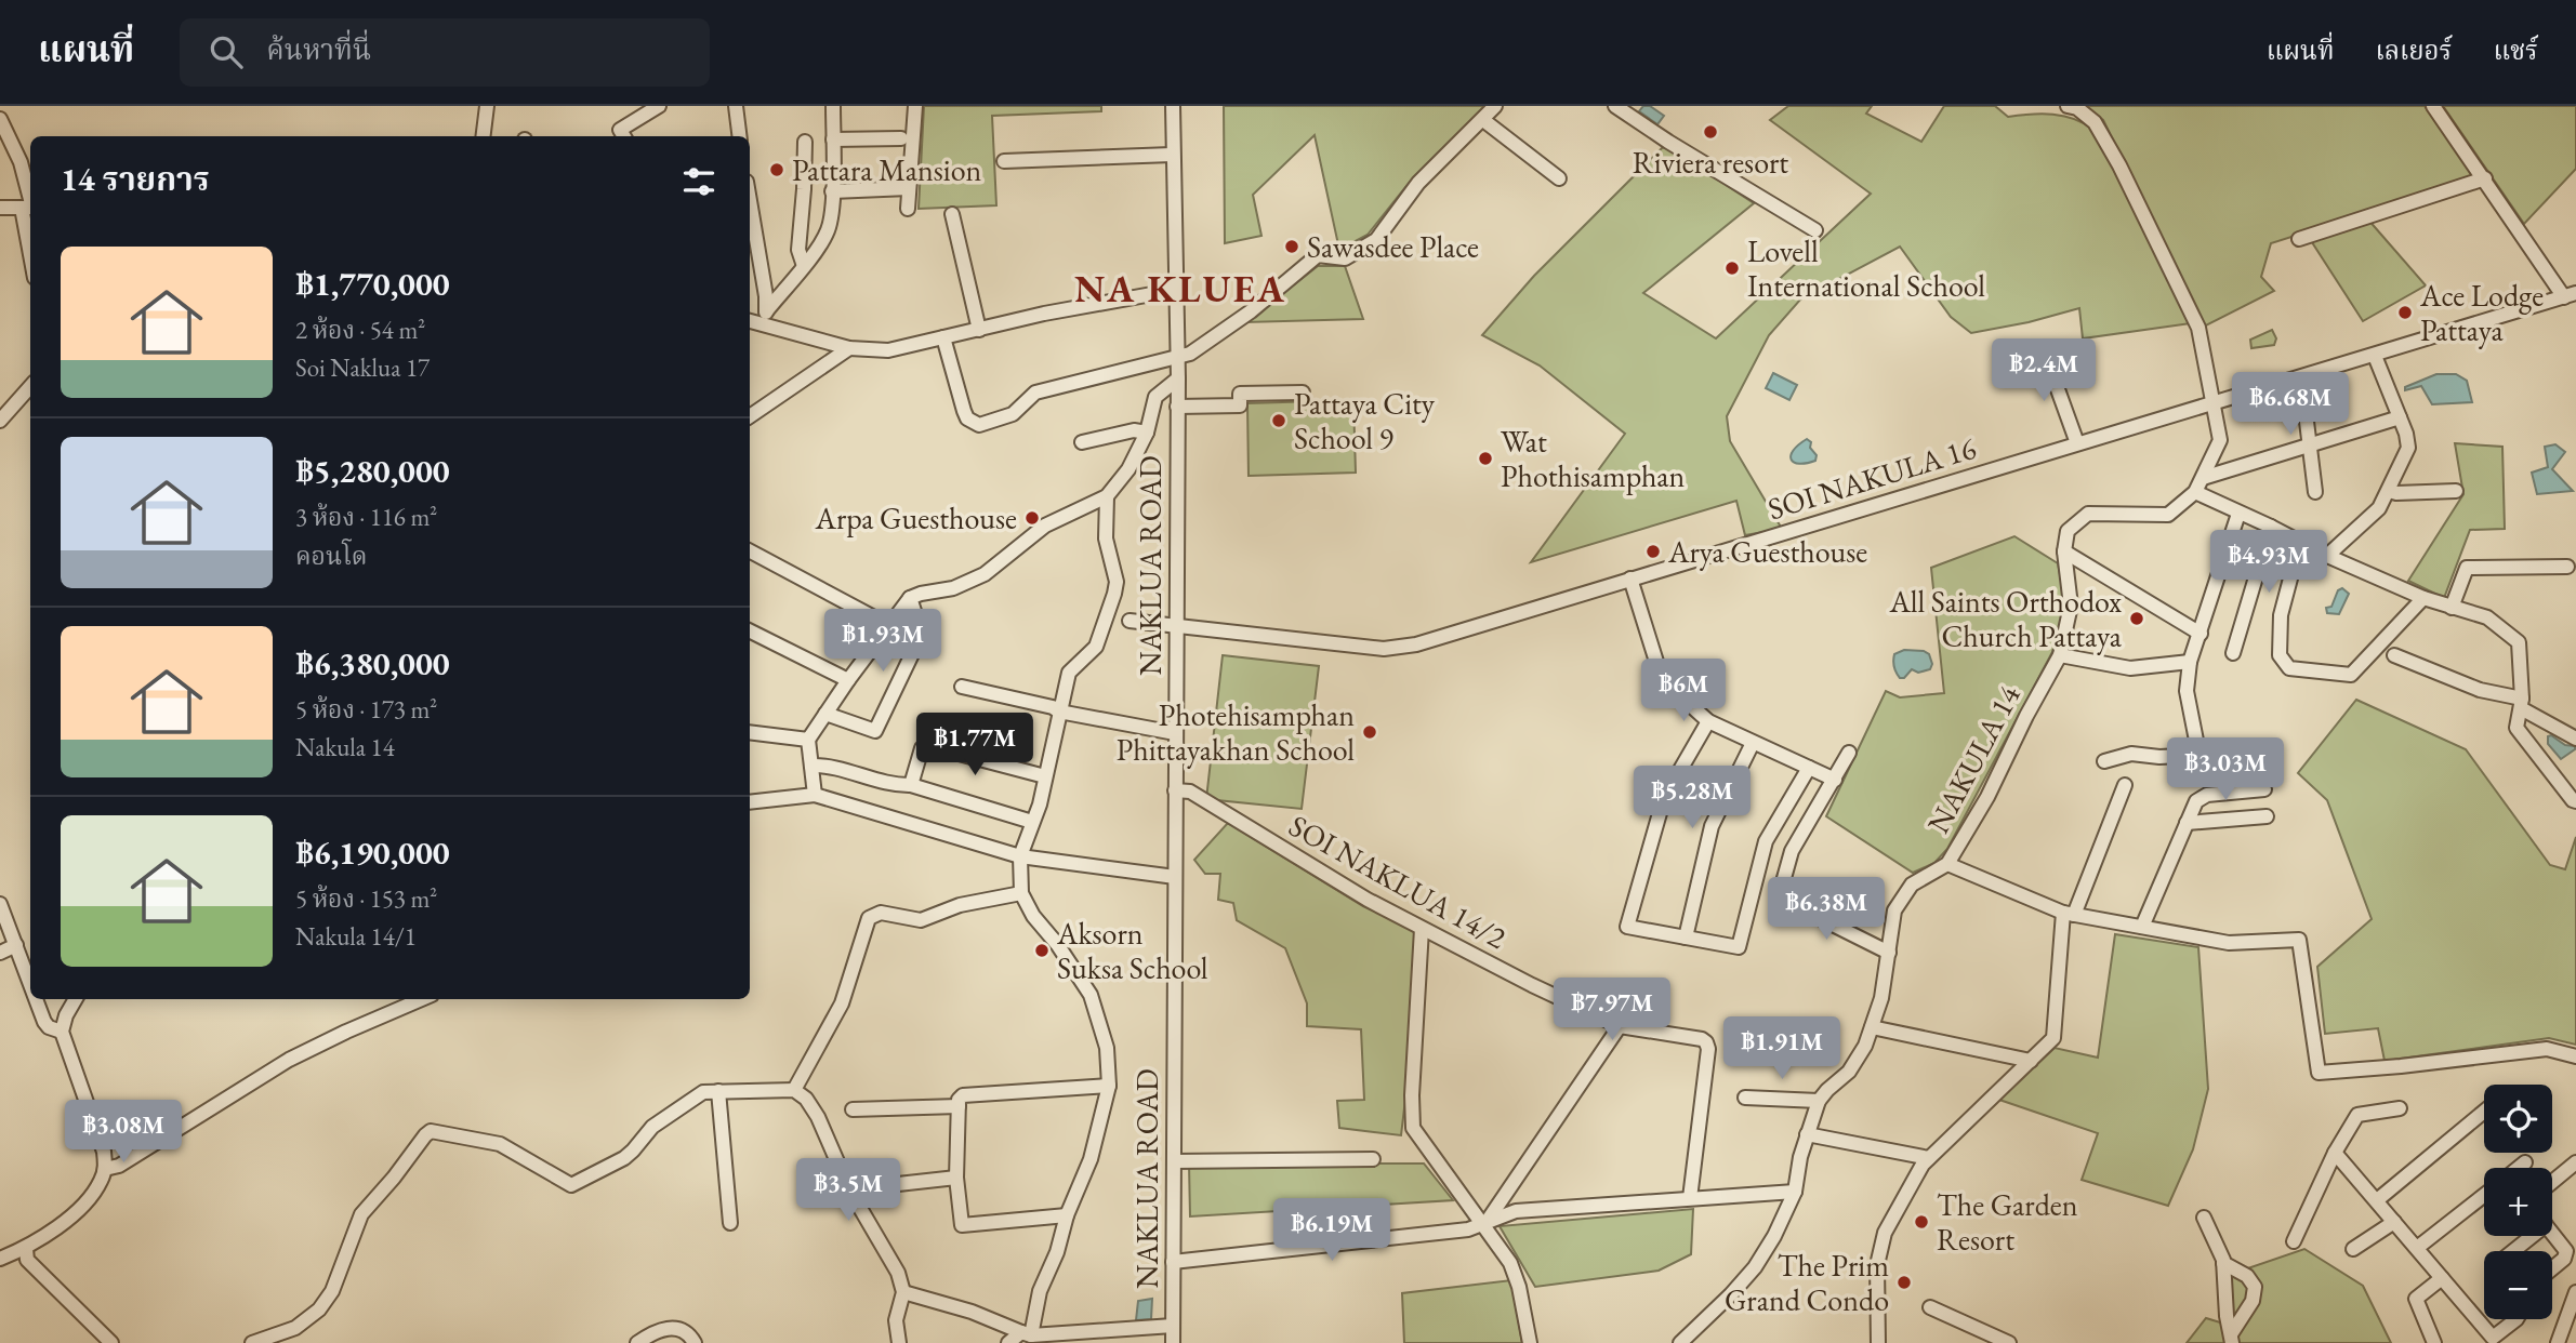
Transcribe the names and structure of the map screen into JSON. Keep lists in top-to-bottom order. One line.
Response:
{"streets":{"street":["SOI NAKULA 16","NAKLUA ROAD","NAKULA 14","SOI NAKLUA 14/2"]},"crossings":[["SOI NAKULA 16","NAKLUA ROAD"],["NAKLUA ROAD","SOI NAKLUA 14/2"]],"districts":["NA KLUEA"],"places":["Riviera resort","Pattara Mansion","Sawasdee Place","Lovell International School","Ace Lodge Pattaya","Pattaya City School 9","Wat Phothisamphan","Arpa Guesthouse","Arya Guesthouse","All Saints Orthodox Church Pattaya","Photehisamphan Phittayakhan School","Aksorn Suksa School","The Garden Resort","The Prim Grand Condo"],"page":{"header":"แผนที่","search":"ค้นหาที่นี่","nav":["แผนที่","เลเยอร์","แชร์"],"heading":"14 รายการ","list":[{"name":"฿1,770,000","note":"2 ห้อง · 54 m² · Soi Naklua 17"},{"name":"฿5,280,000","note":"3 ห้อง · 116 m² · คอนโด"},{"name":"฿6,380,000","note":"5 ห้อง · 173 m² · Nakula 14"},{"name":"฿6,190,000","note":"5 ห้อง · 153 m² · Nakula 14/1"}],"price":["฿2.4M","฿6.68M","฿4.93M","฿1.93M","฿6M","฿1.77M","฿3.03M","฿5.28M","฿6.38M","฿7.97M","฿1.91M","฿3.08M","฿3.5M","฿6.19M"],"map_buttons":["+","−"]}}
